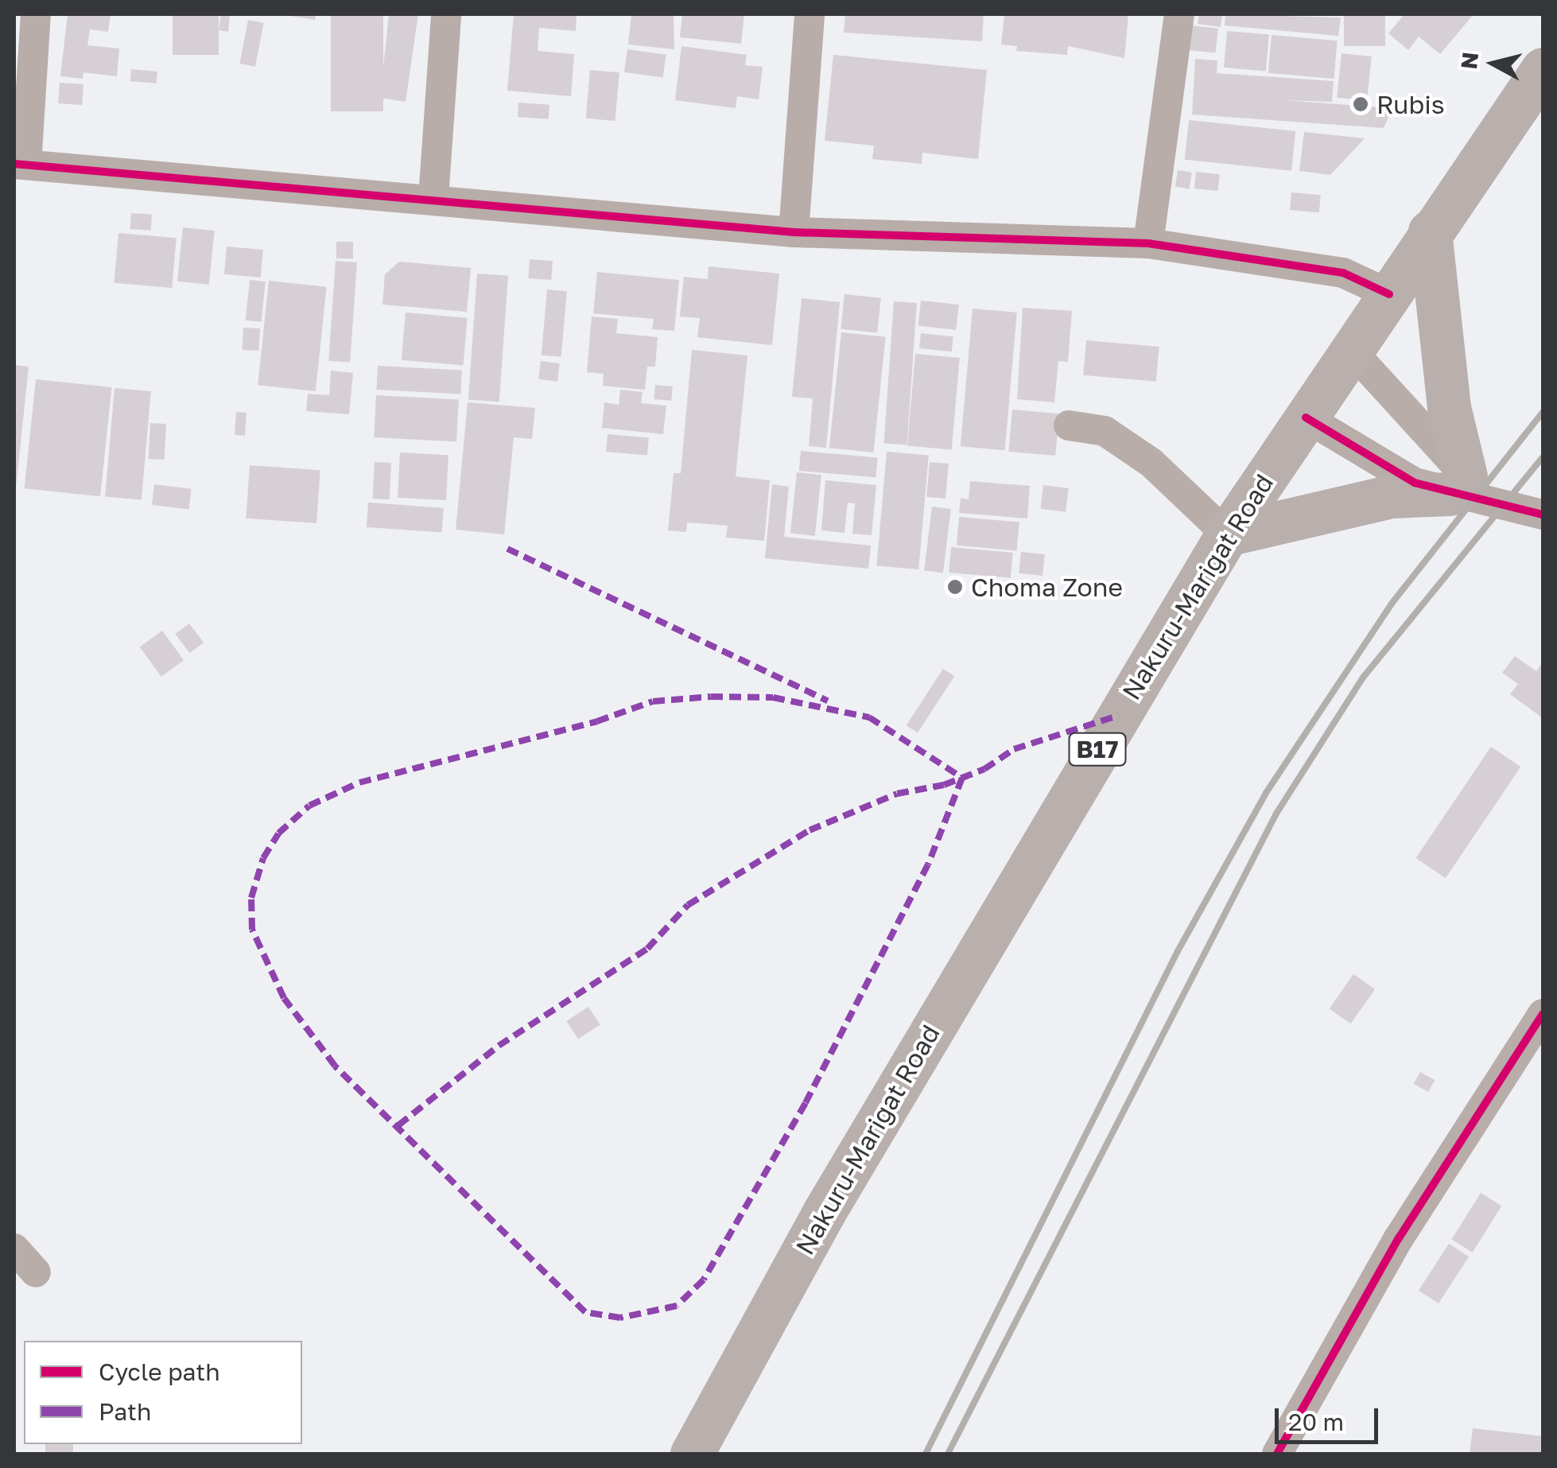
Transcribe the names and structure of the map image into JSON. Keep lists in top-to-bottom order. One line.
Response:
{"streets":{"main road":["Nakuru-Marigat Road","B17"]},"places":["Rubis","Choma Zone"],"legend":["Cycle path","Path"],"scale_bar":"20 m","north":"left"}
